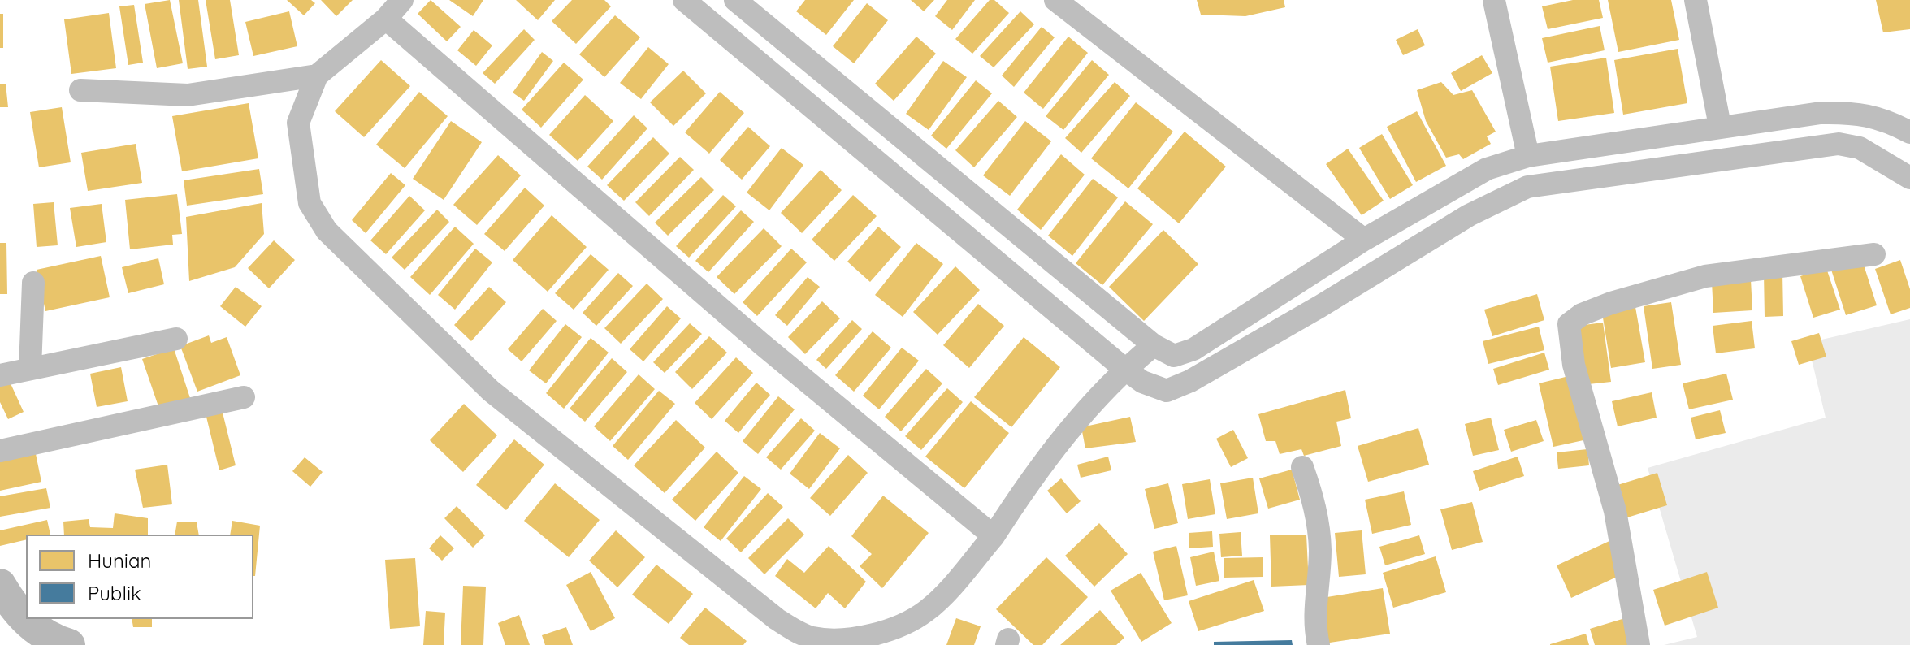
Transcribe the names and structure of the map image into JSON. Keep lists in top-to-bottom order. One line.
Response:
{"legend":["Hunian","Publik"]}
